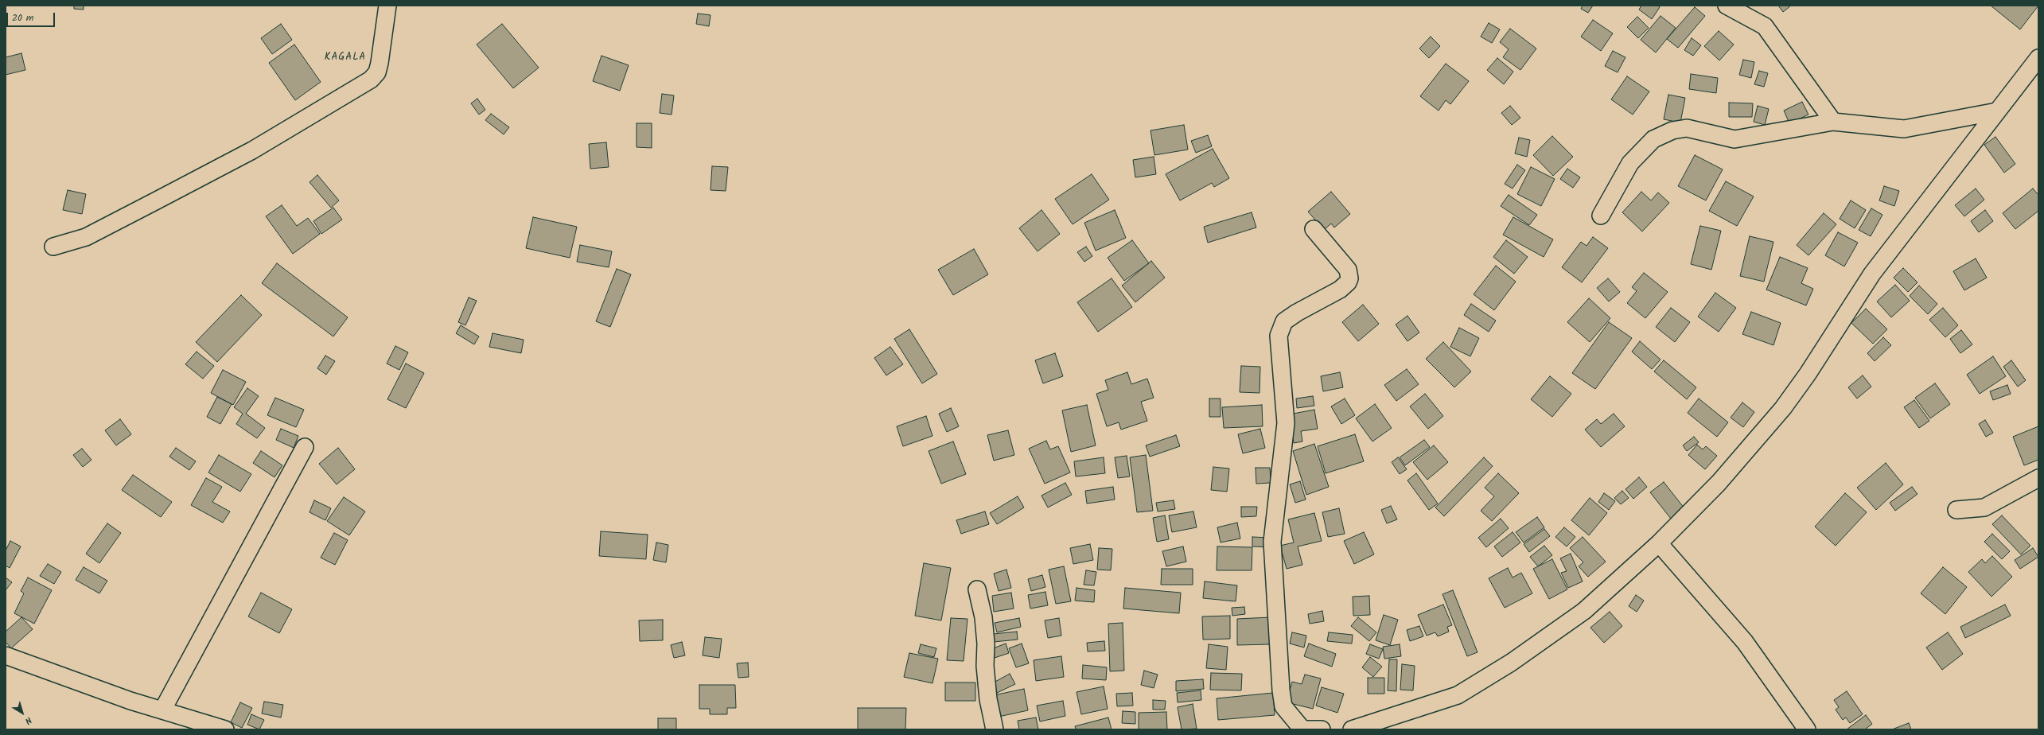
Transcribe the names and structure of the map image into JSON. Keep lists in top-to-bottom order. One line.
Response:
{"districts":["KAGALA"],"scale_bar":"20 m","north":"bottom right"}
